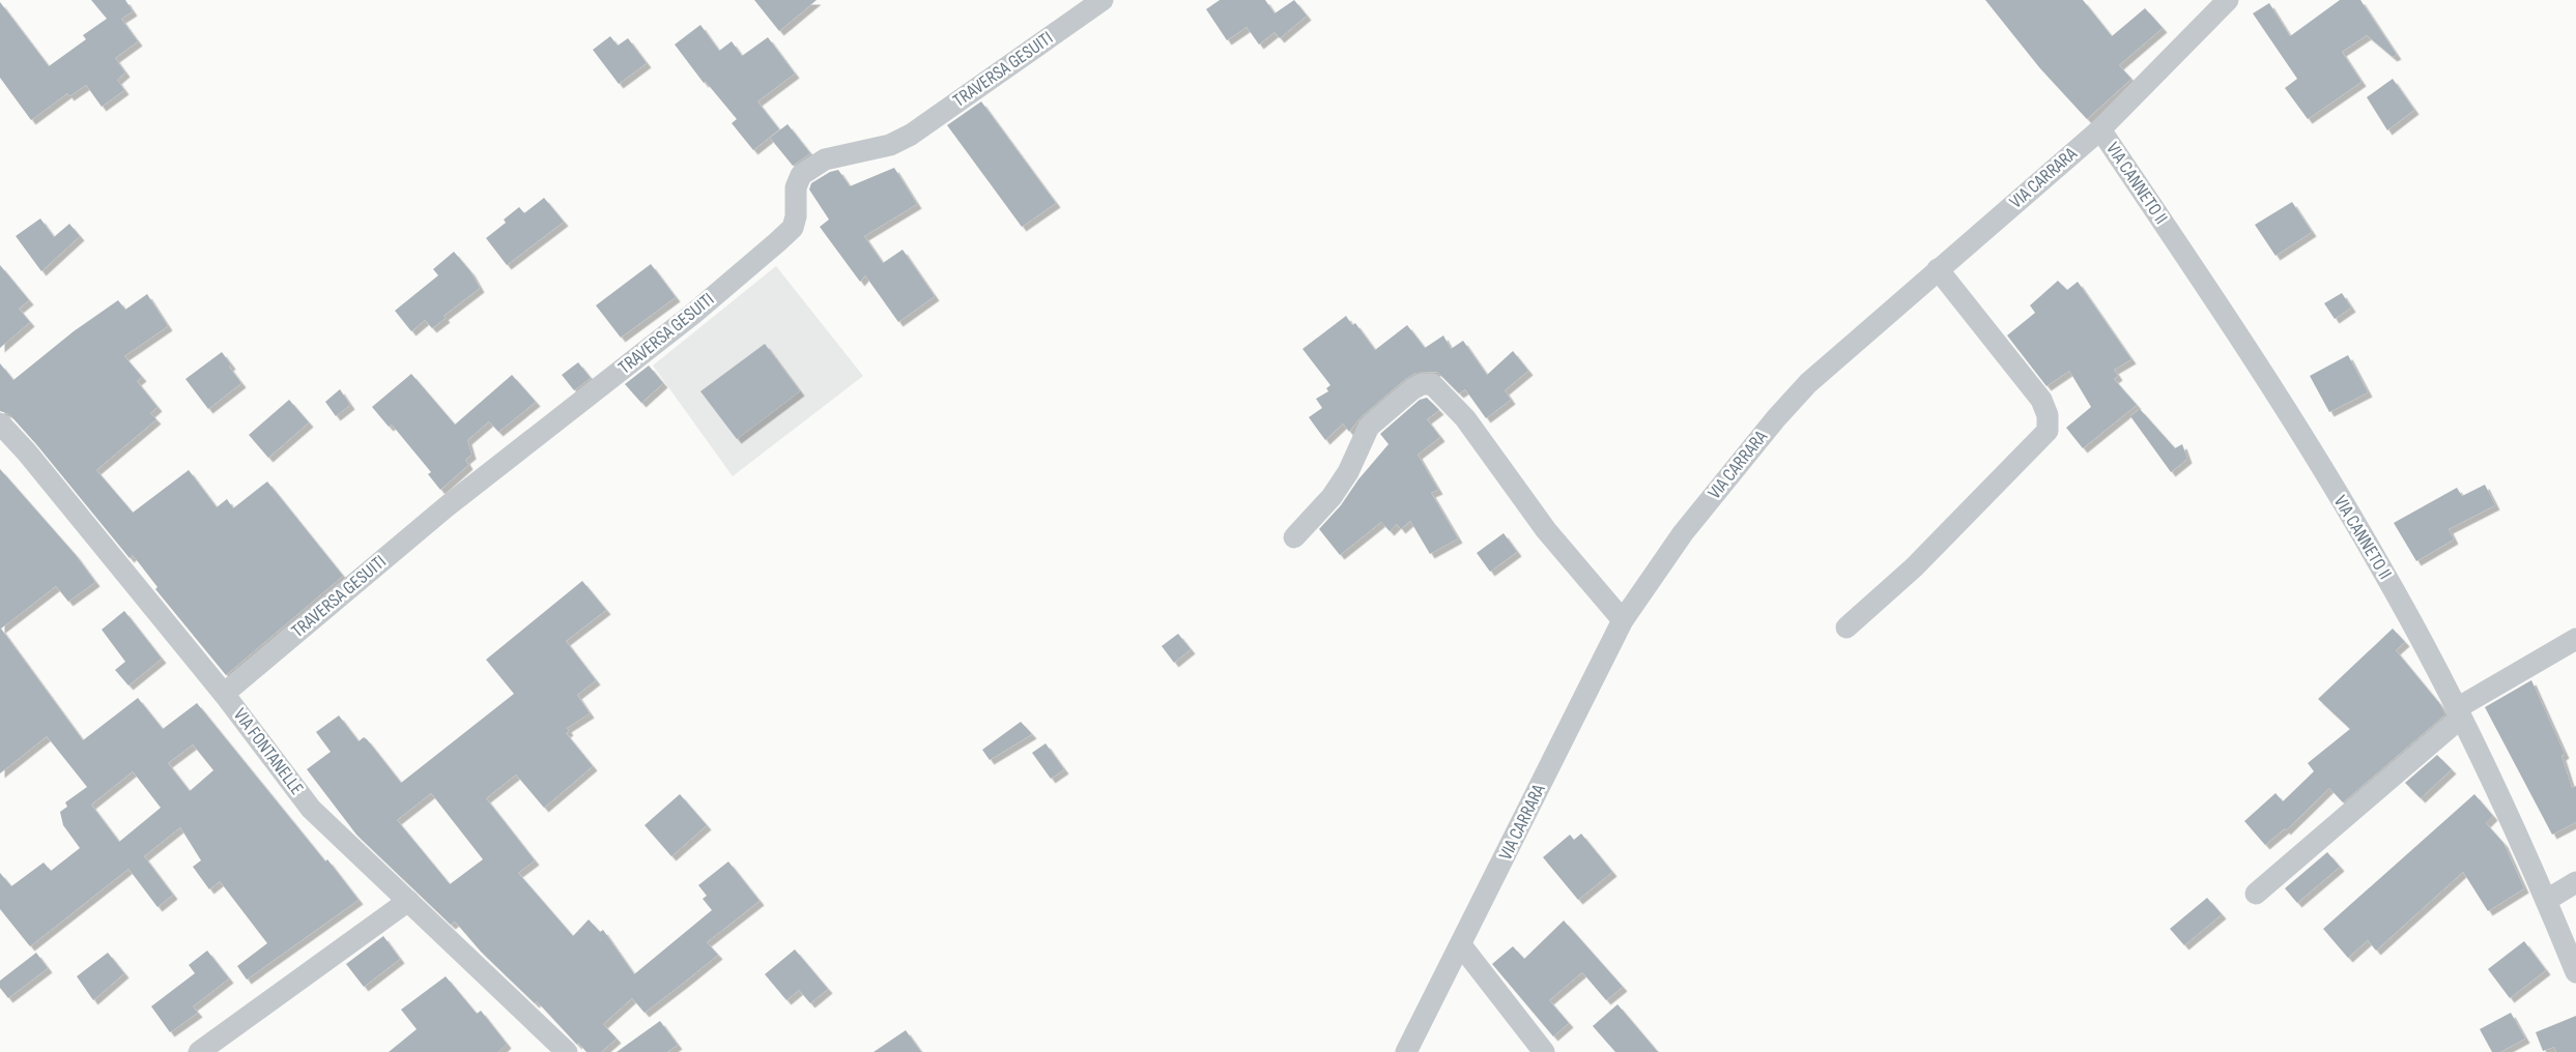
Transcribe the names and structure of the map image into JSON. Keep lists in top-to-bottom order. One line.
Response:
{"streets":{"street":["TRAVERSA GESUITI","VIA CARRARA","VIA CANNETO II","VIA FONTANELLE"]},"crossings":[["TRAVERSA GESUITI","VIA FONTANELLE"],["VIA CARRARA","VIA CANNETO II"]]}
